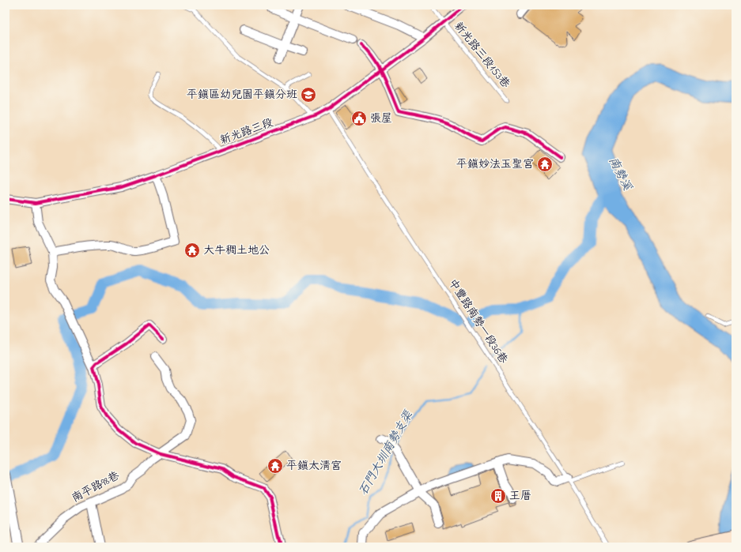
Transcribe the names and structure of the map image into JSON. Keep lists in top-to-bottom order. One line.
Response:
{"streets":{"street":["新光路三段","南平路98巷"],"lane":["新光路三段153巷","中豐路南勢一段36巷"]},"crossings":[["新光路三段153巷","新光路三段"],["新光路三段","中豐路南勢一段36巷"]],"water":["南勢溪","石門大圳南勢支渠"],"places":{"school or university":["平鎮區幼兒園平鎮分班"],"public building":["張屋"],"temple":["平鎮妙法玉聖宮","大牛稠土地公","平鎮太清宮"],"building":["王厝"]}}
